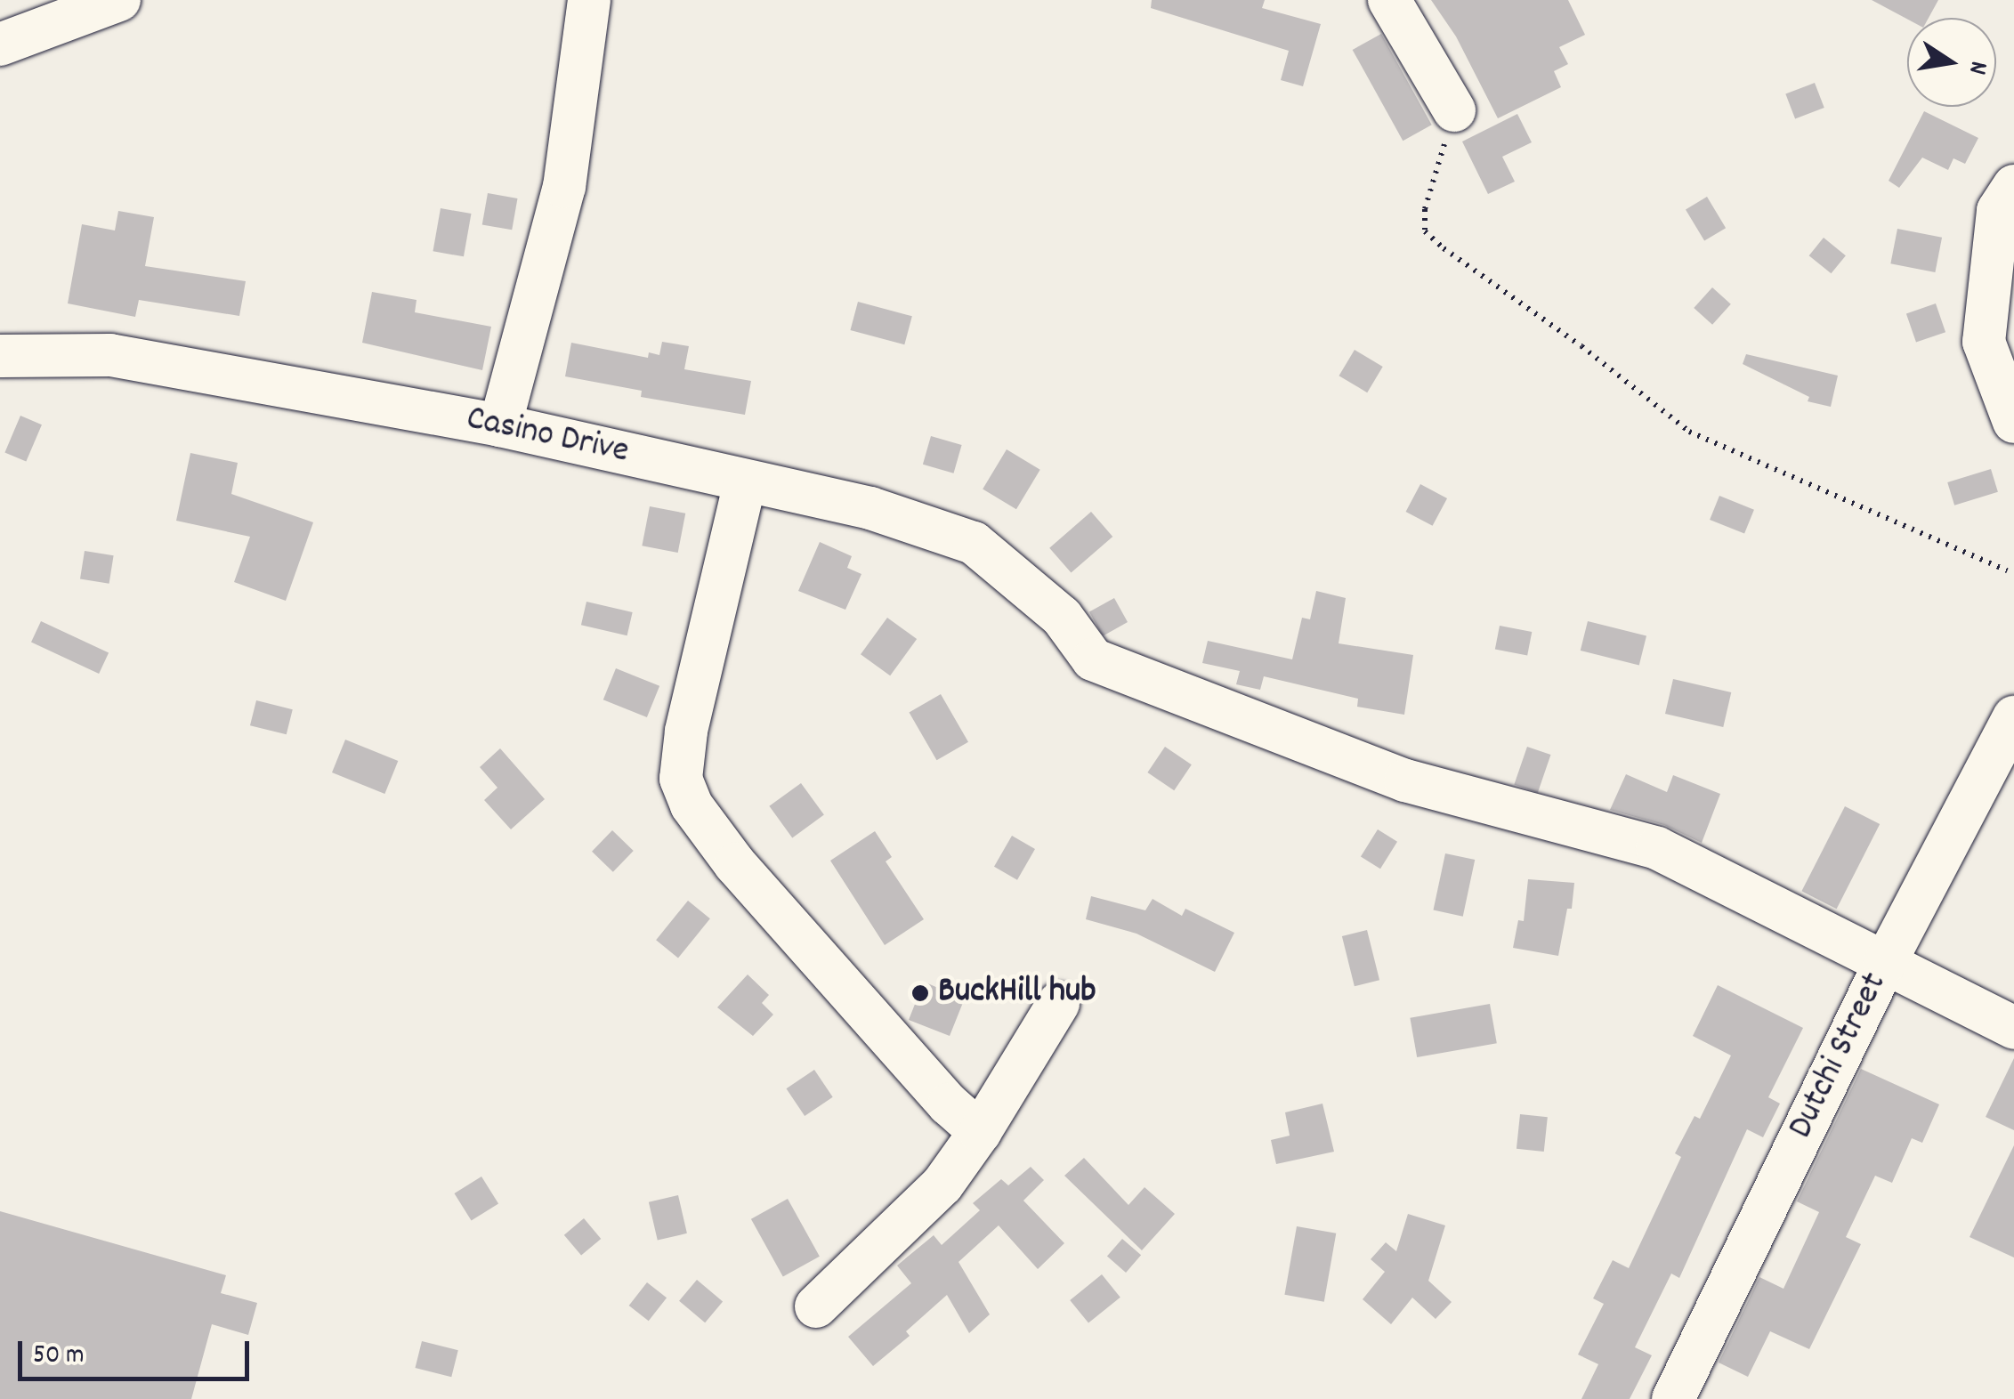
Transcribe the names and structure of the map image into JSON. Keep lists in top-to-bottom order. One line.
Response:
{"streets":{"street":["Casino Drive","Dutchi Street"]},"crossings":[["Casino Drive","Dutchi Street"]],"places":["BuckHill hub"],"scale_bar":"50 m","north":"right"}
